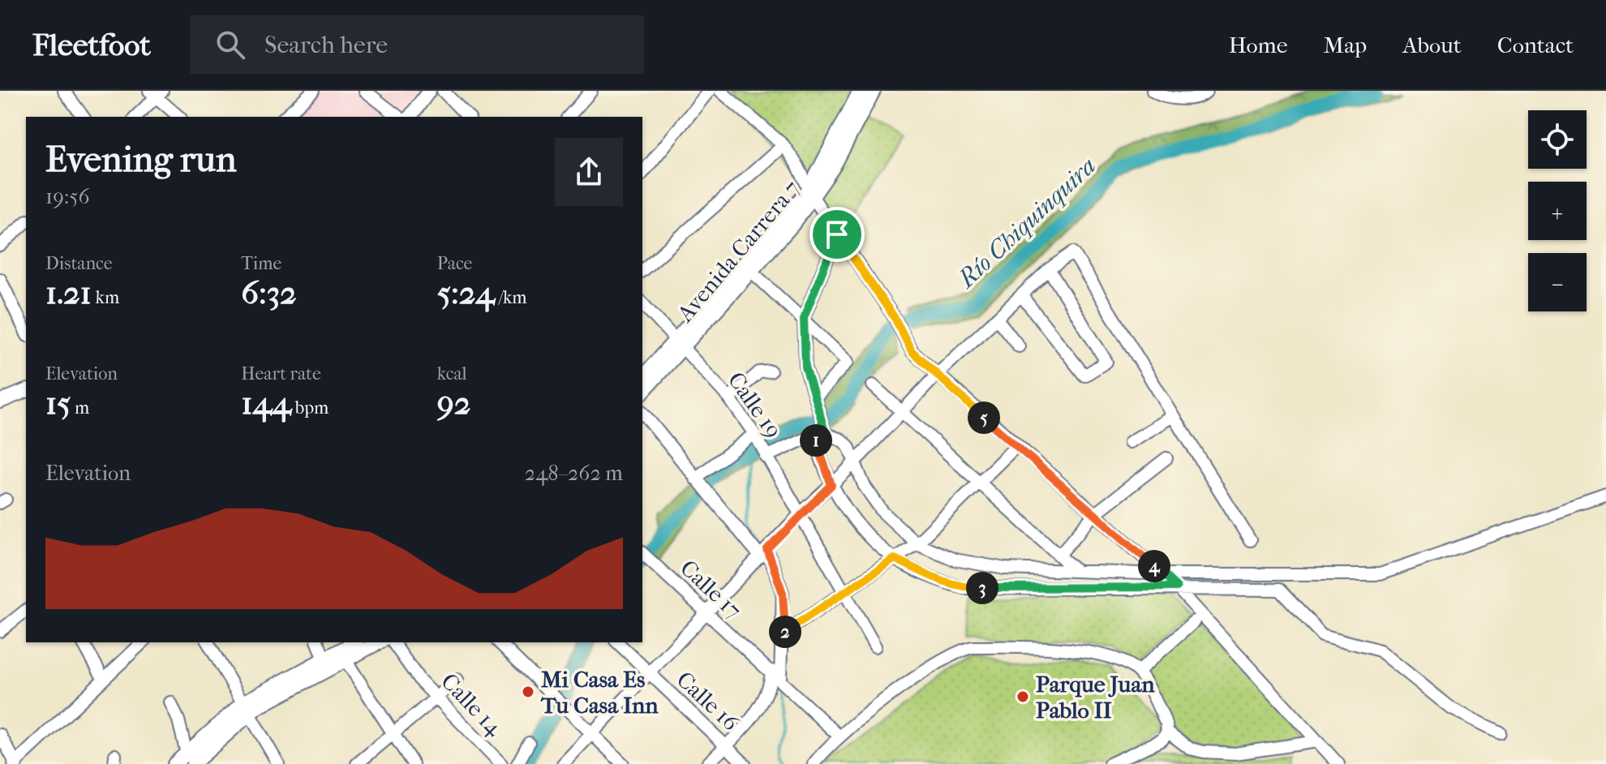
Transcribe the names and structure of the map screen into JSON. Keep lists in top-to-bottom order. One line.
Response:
{"streets":{"main road":["Avenida Carrera 7"],"street":["Calle 19","Calle 17","Calle 16","Calle 14"]},"crossings":[["Avenida Carrera 7","Calle 19"]],"water":["Río Chiquinquira"],"places":["Mi Casa Es Tu Casa Inn","Parque Juan Pablo II"],"page":{"header":"Fleetfoot","search":"Search here","nav":["Home","Map","About","Contact"],"map_buttons":["+","−"],"heading":["Evening run","19:56"],"stats":[["Distance","1.21 km"],["Time","6:32"],["Pace","5:24 /km"],["Elevation","15 m"],["Heart rate","144 bpm"],["kcal","92"]],"pins":["5","1","4","3","2"],"chart":["Elevation","248–262 m"]}}
